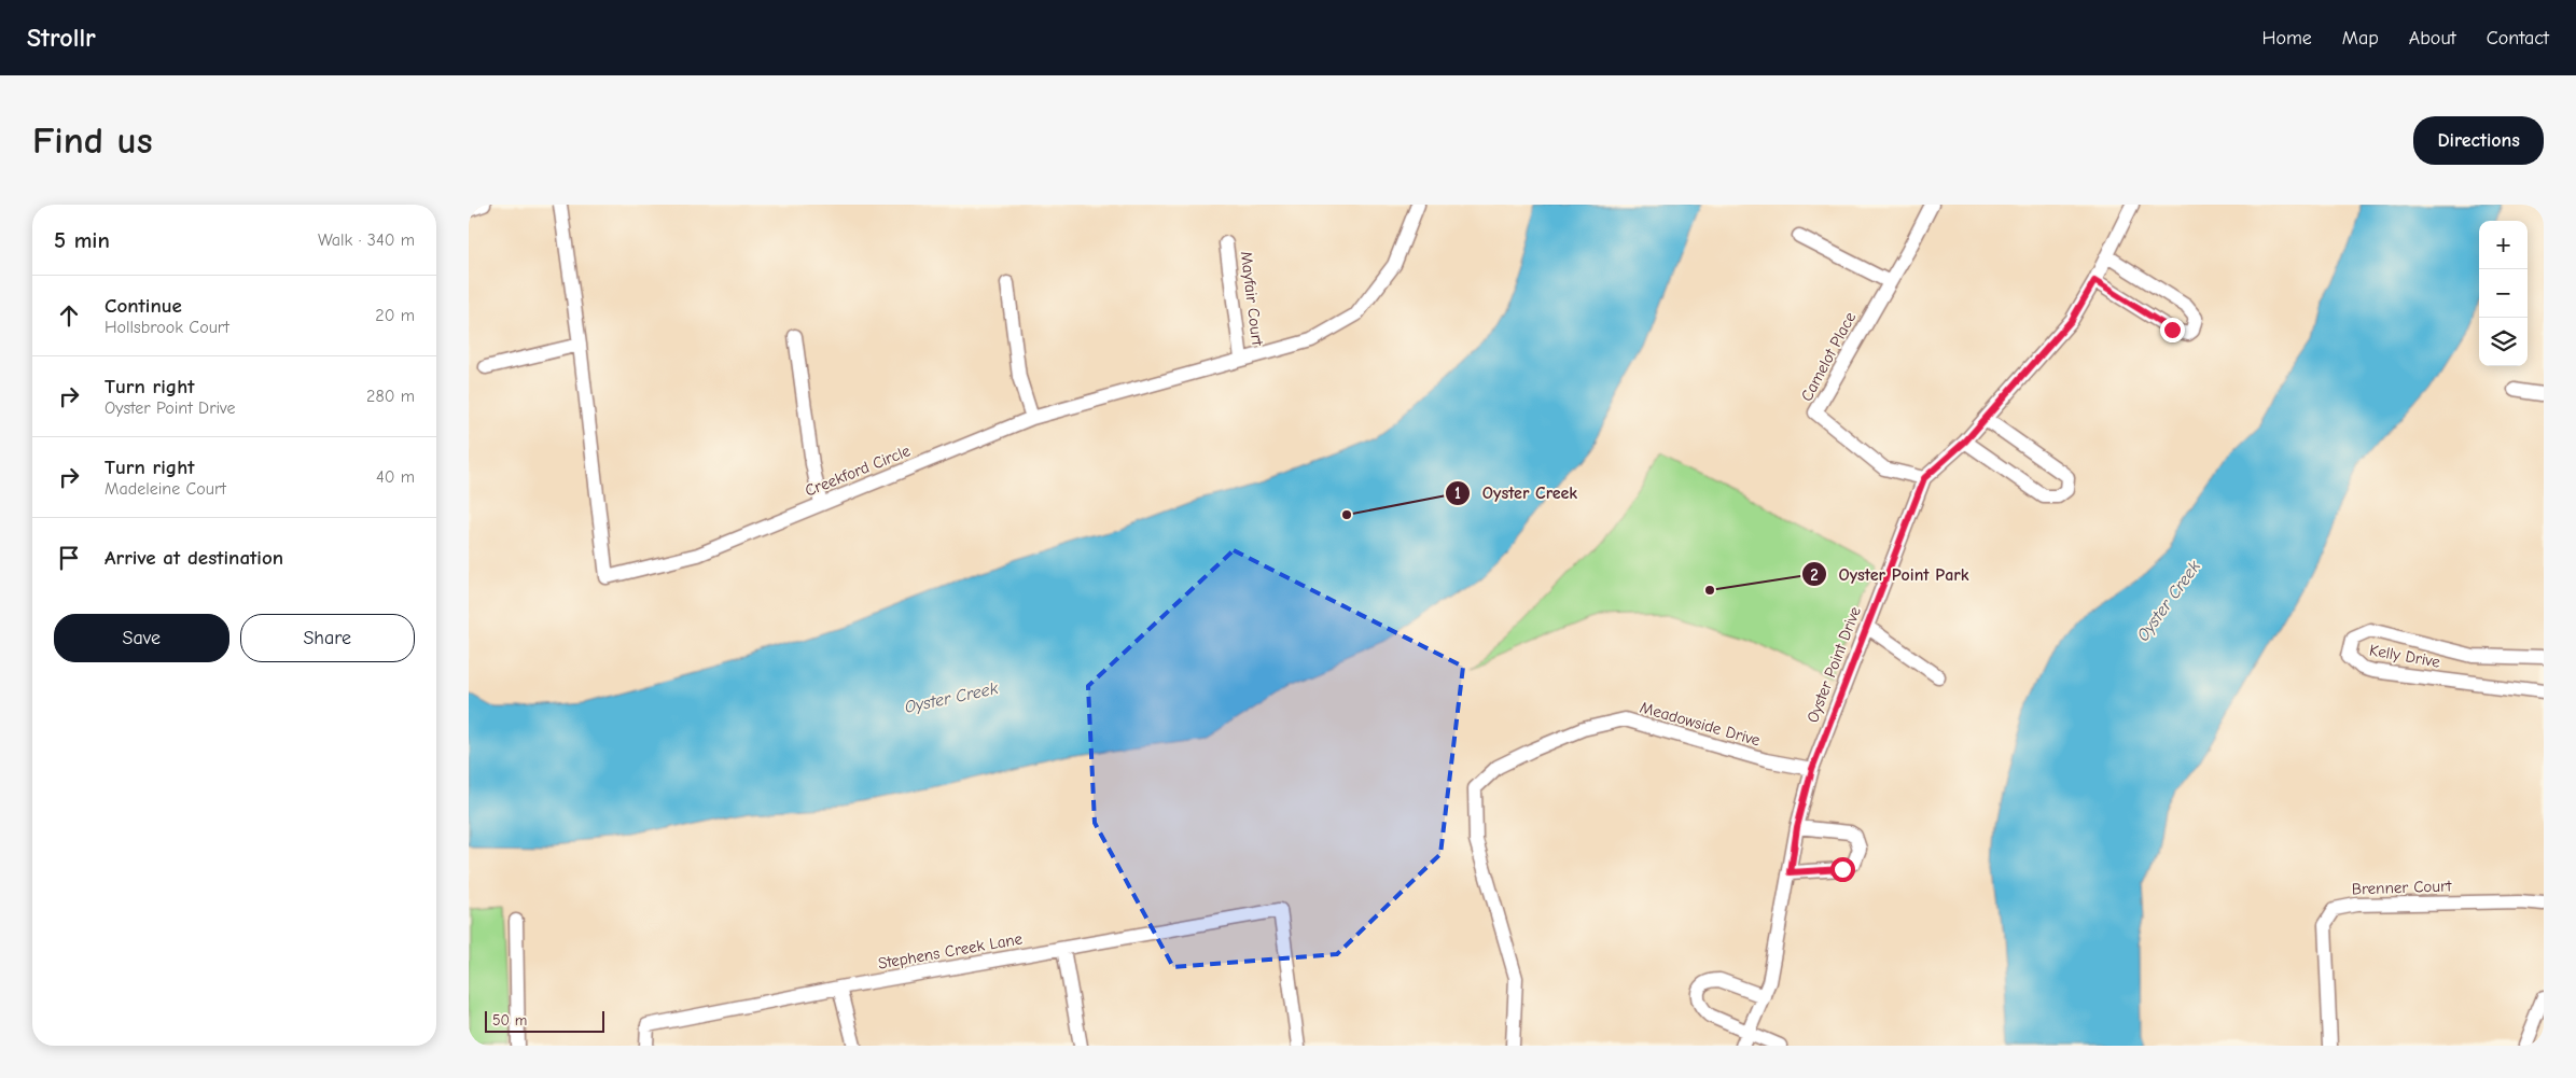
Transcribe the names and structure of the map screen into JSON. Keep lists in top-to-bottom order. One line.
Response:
{"streets":{"street":["Mayfair Court","Camelot Place","Creekford Circle","Kelly Drive","Oyster Point Drive","Meadowside Drive","Brenner Court","Stephens Creek Lane"]},"crossings":[["Mayfair Court","Creekford Circle"],["Camelot Place","Oyster Point Drive"],["Oyster Point Drive","Meadowside Drive"]],"water":["Oyster Creek"],"places":["Oyster Creek","Oyster Point Park"],"scale_bar":"50 m","page":{"header":"Strollr","nav":["Home","Map","About","Contact"],"buttons":["Directions",["Save","Share"]],"title":"Find us","heading":["5 min","Walk · 340 m"],"map_buttons":["+","−"],"list":[["Continue","Hollsbrook Court","20 m"],["Turn right","Oyster Point Drive","280 m"],["Turn right","Madeleine Court","40 m"],"Arrive at destination"],"scale":"50 m"}}
